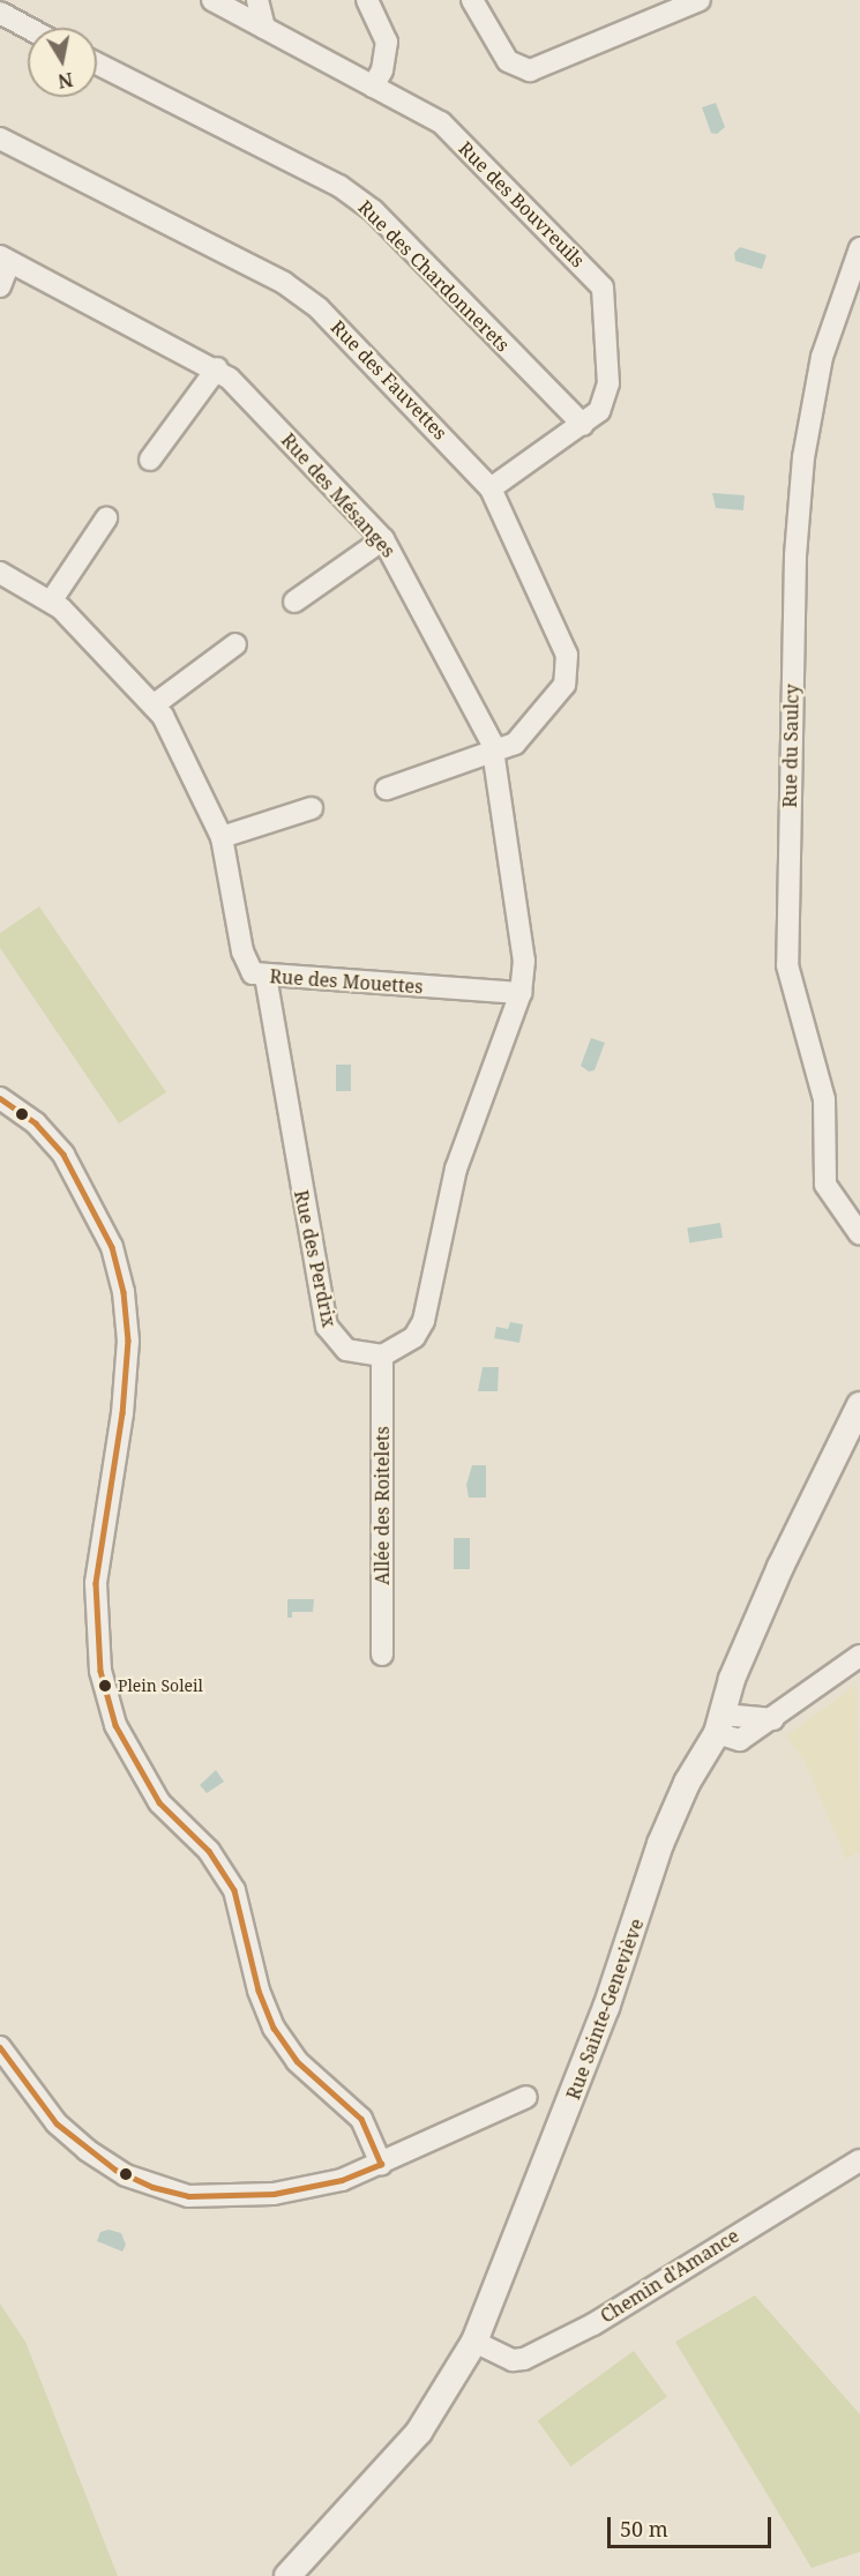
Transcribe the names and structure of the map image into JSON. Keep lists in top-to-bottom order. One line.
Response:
{"streets":{"street":["Rue des Bouvreuils","Rue des Chardonnerets","Rue des Fauvettes","Rue des Mésanges","Rue du Saulcy","Rue des Mouettes","Rue des Perdrix","Allée des Roitelets","Rue Sainte-Geneviève","Chemin d'Amance"]},"crossings":[["Rue des Bouvreuils","Rue des Chardonnerets"],["Rue des Bouvreuils","Rue des Fauvettes"],["Rue des Fauvettes","Rue des Mésanges"],["Rue des Mésanges","Rue des Mouettes"],["Rue des Mouettes","Rue des Perdrix"],["Rue des Perdrix","Allée des Roitelets"],["Rue Sainte-Geneviève","Chemin d'Amance"]],"places":["Plein Soleil"],"scale_bar":"50 m","north":"bottom"}
